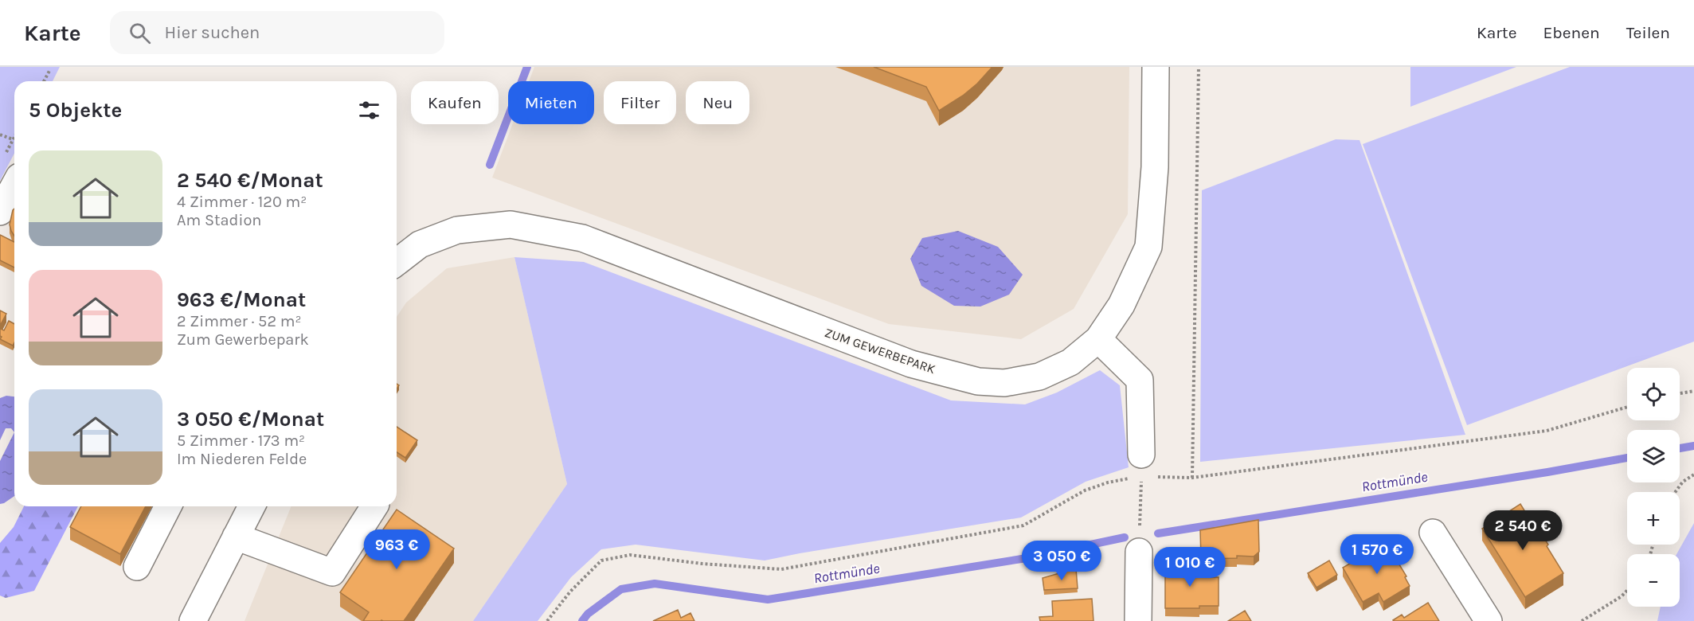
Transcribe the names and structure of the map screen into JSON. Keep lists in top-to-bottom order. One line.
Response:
{"streets":{"street":["ZUM GEWERBEPARK"]},"water":["Rottmünde"],"page":{"header":"Karte","search":"Hier suchen","nav":["Karte","Ebenen","Teilen"],"chip":["Kaufen","Mieten","Filter","Neu"],"heading":"5 Objekte","list":[{"name":"2 540 €/Monat","note":"4 Zimmer · 120 m² · Am Stadion"},{"name":"963 €/Monat","note":"2 Zimmer · 52 m² · Zum Gewerbepark"},{"name":"3 050 €/Monat","note":"5 Zimmer · 173 m² · Im Niederen Felde"}],"map_buttons":["+","−"],"price":["2 540 €","963 €","1 570 €","3 050 €","1 010 €"]}}
